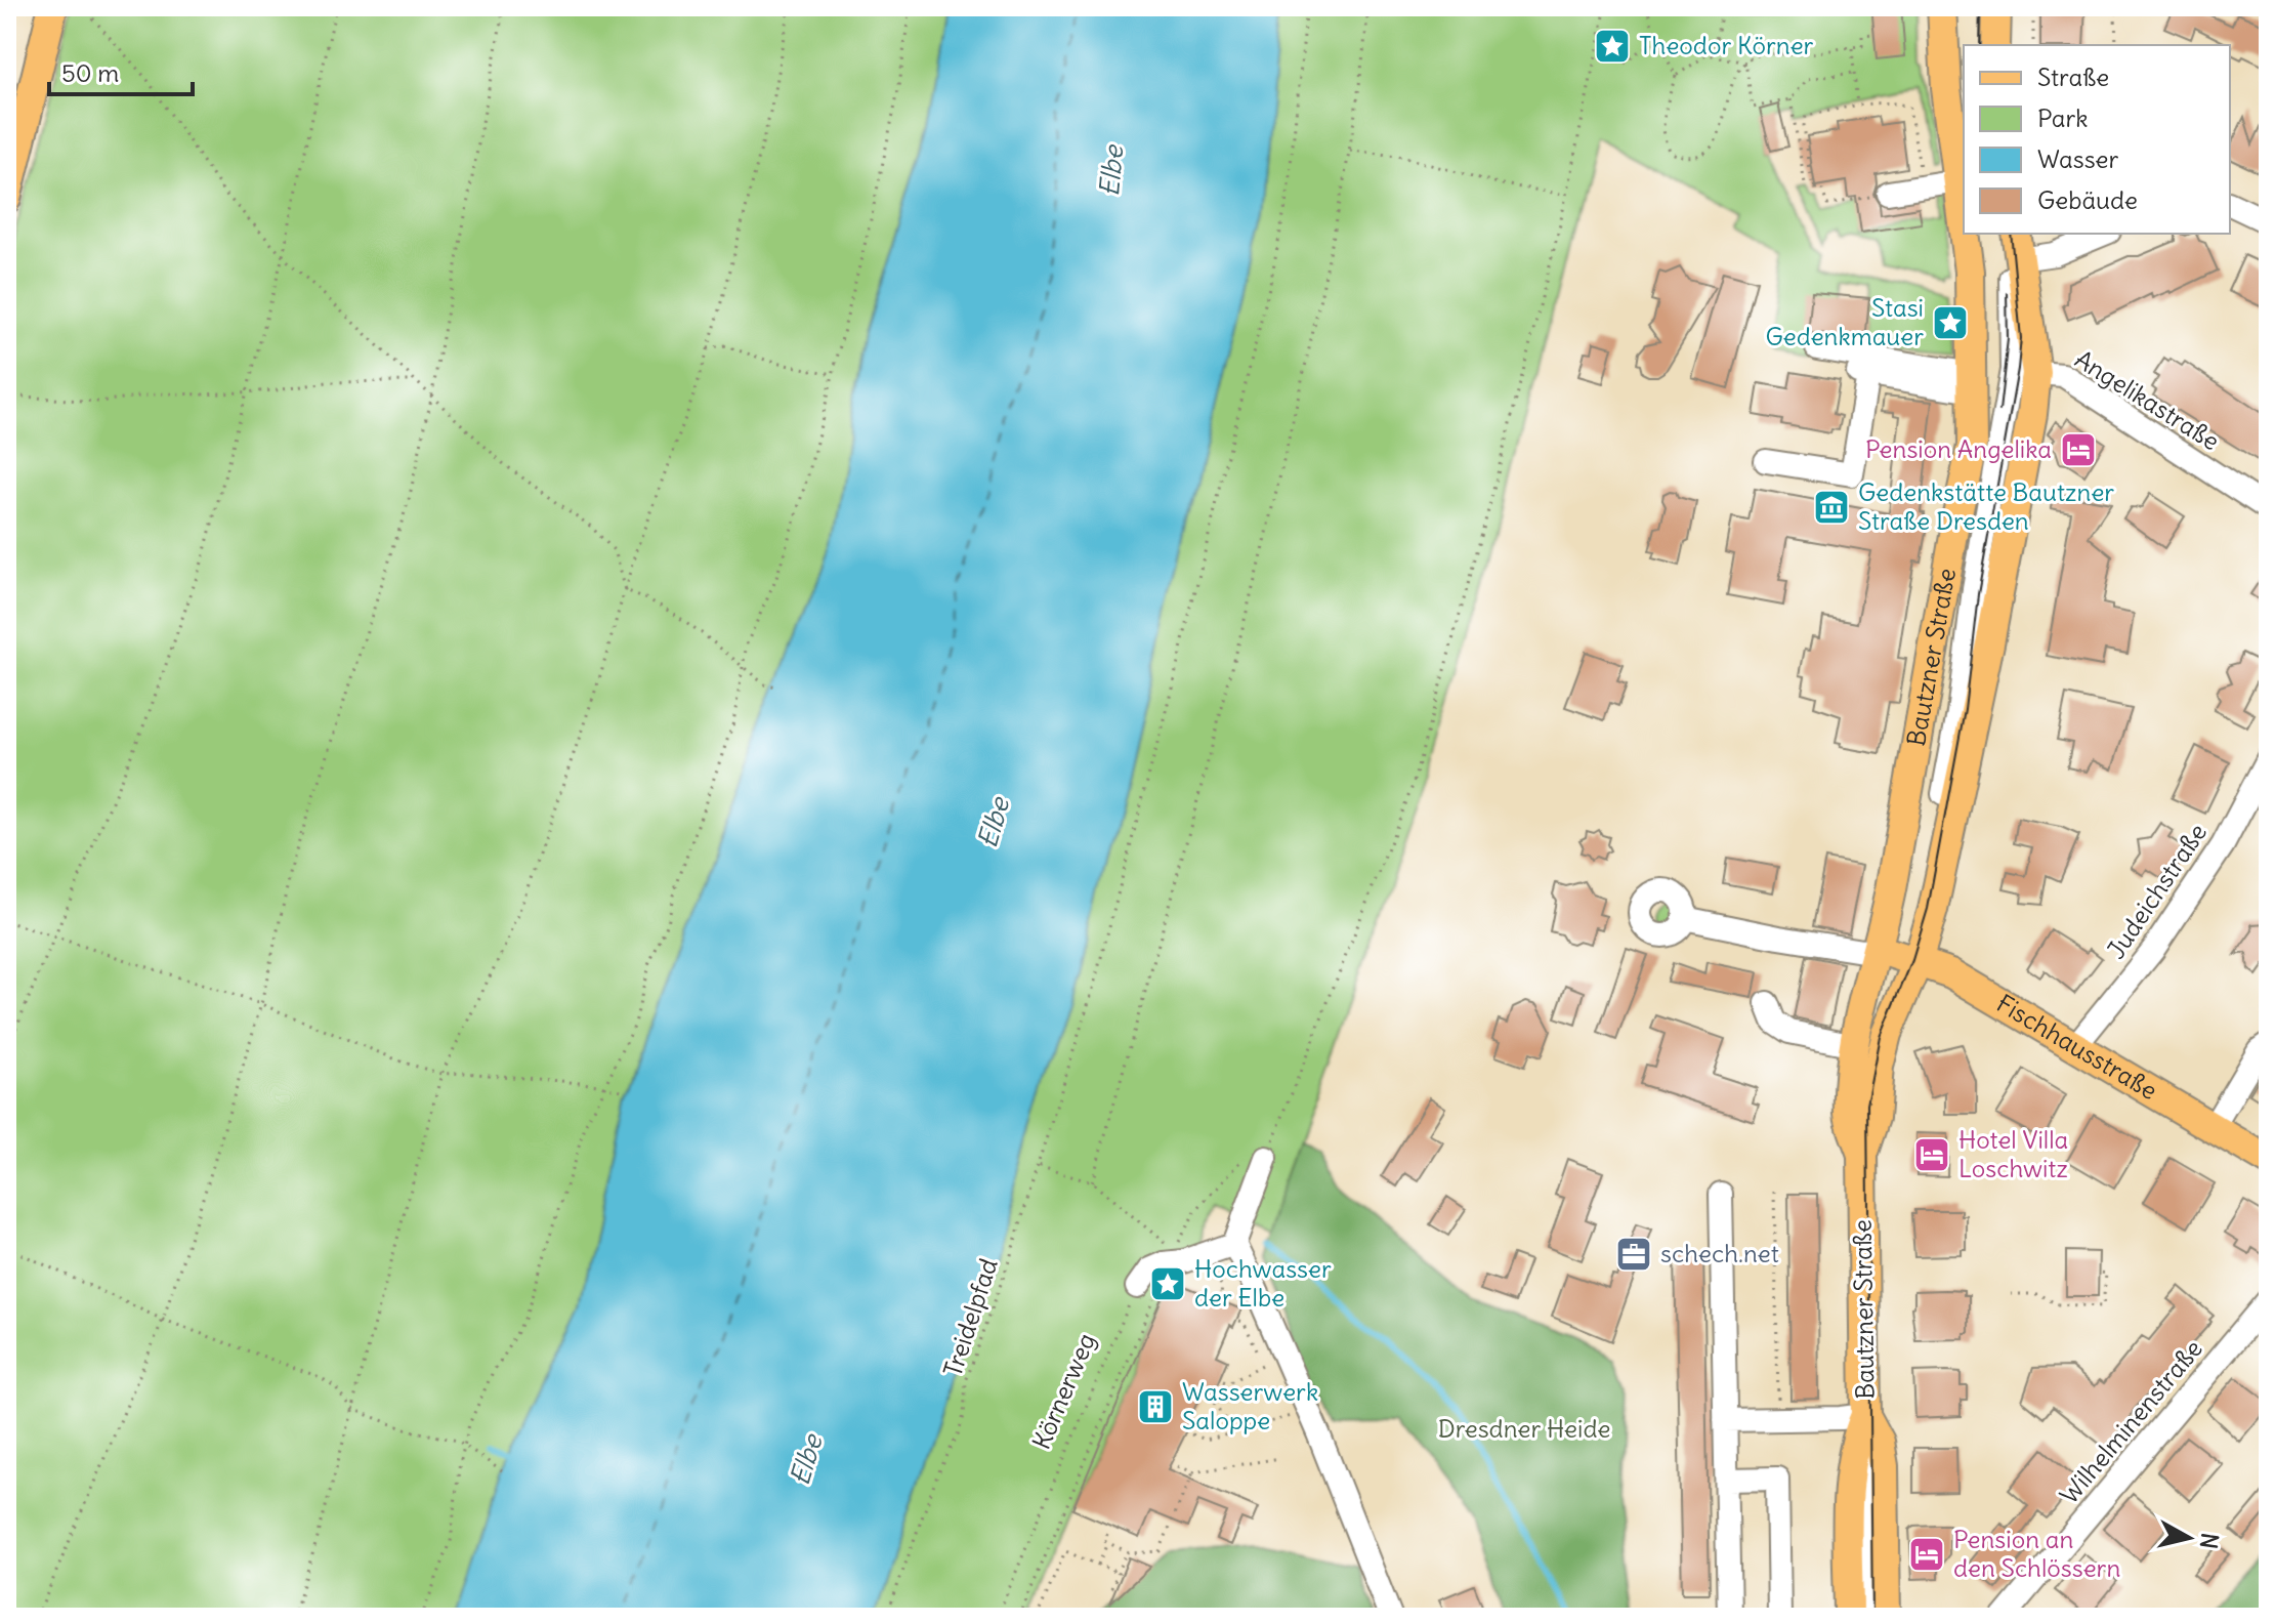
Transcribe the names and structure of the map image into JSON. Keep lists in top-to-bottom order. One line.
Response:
{"streets":{"main road":["Bautzner Straße","Fischhausstraße"],"street":["Angelikastraße","Judeichstraße","Wilhelminenstraße"],"path":["Treidelpfad","Körnerweg"]},"crossings":[["Angelikastraße","Bautzner Straße"],["Bautzner Straße","Fischhausstraße"],["Judeichstraße","Fischhausstraße"]],"water":["Elbe"],"parks":["Dresdner Heide"],"places":{"place":["Theodor Körner","Stasi Gedenkmauer","Hochwasser der Elbe"],"hotel":["Pension Angelika","Hotel Villa Loschwitz","Pension an den Schlössern"],"museum":["Gedenkstätte Bautzner Straße Dresden"],"office":["schech.net"],"building":["Wasserwerk Saloppe"]},"legend":["Straße","Park","Wasser","Gebäude"],"scale_bar":"50 m","north":"right"}
